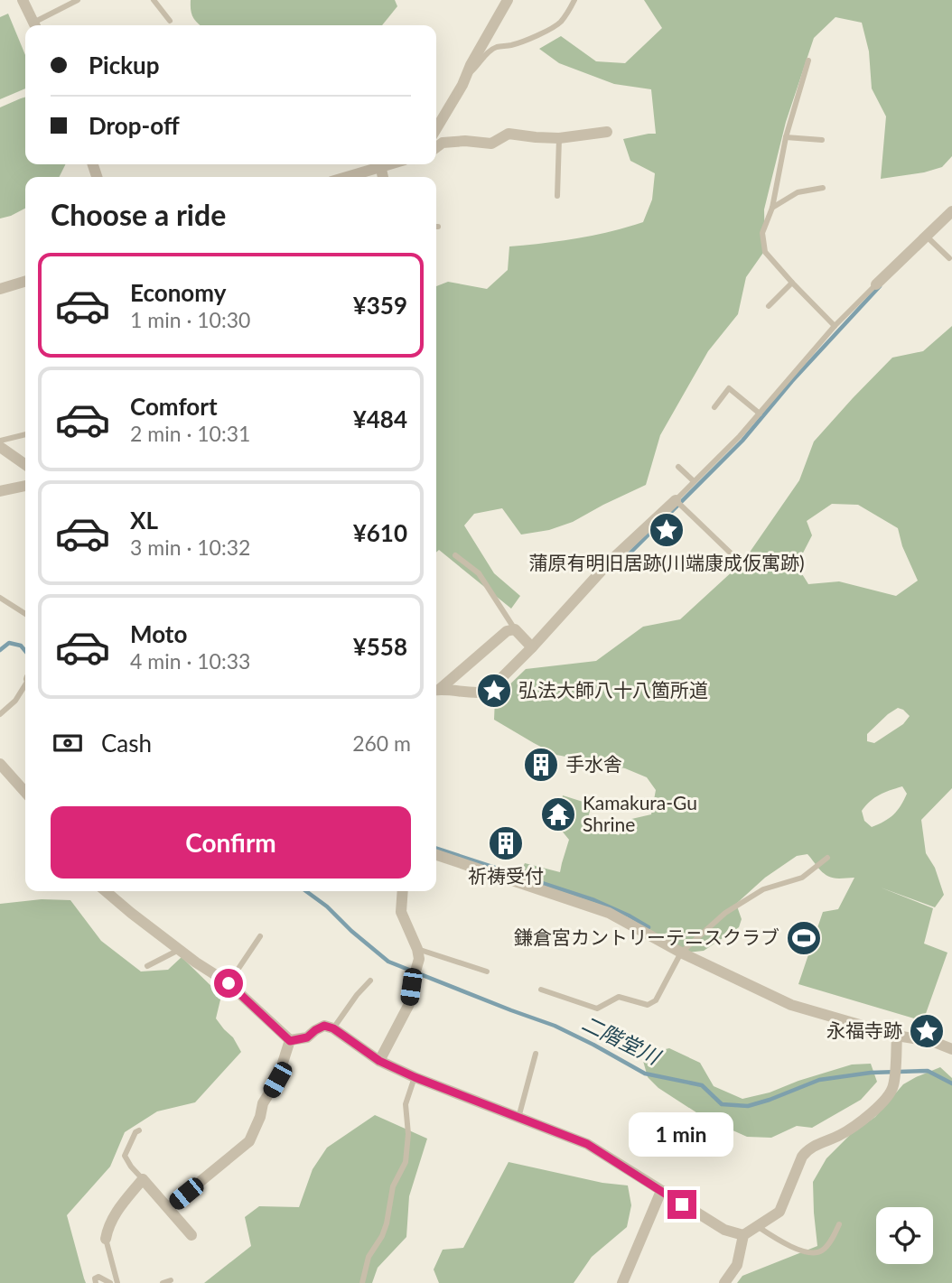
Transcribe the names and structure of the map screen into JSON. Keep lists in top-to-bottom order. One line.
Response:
{"water":["二階堂川"],"places":{"place":["蒲原有明旧居跡(川端康成仮寓跡)","弘法大師八十八箇所道","永福寺跡"],"building":["手水舎","祈祷受付"],"temple":["Kamakura-Gu Shrine"],"sports":["鎌倉宮カントリーテニスクラブ"]},"page":{"banner":["Pickup","Drop-off"],"heading":"Choose a ride","list":[{"name":"Economy","note":"1 min · 10:30","value":"¥359"},{"name":"Comfort","note":"2 min · 10:31","value":"¥484"},{"name":"XL","note":"3 min · 10:32","value":"¥610"},{"name":"Moto","note":"4 min · 10:33","value":"¥558"}],"pay":["Cash","260 m"],"buttons":"Confirm","bubble":"1 min"}}
